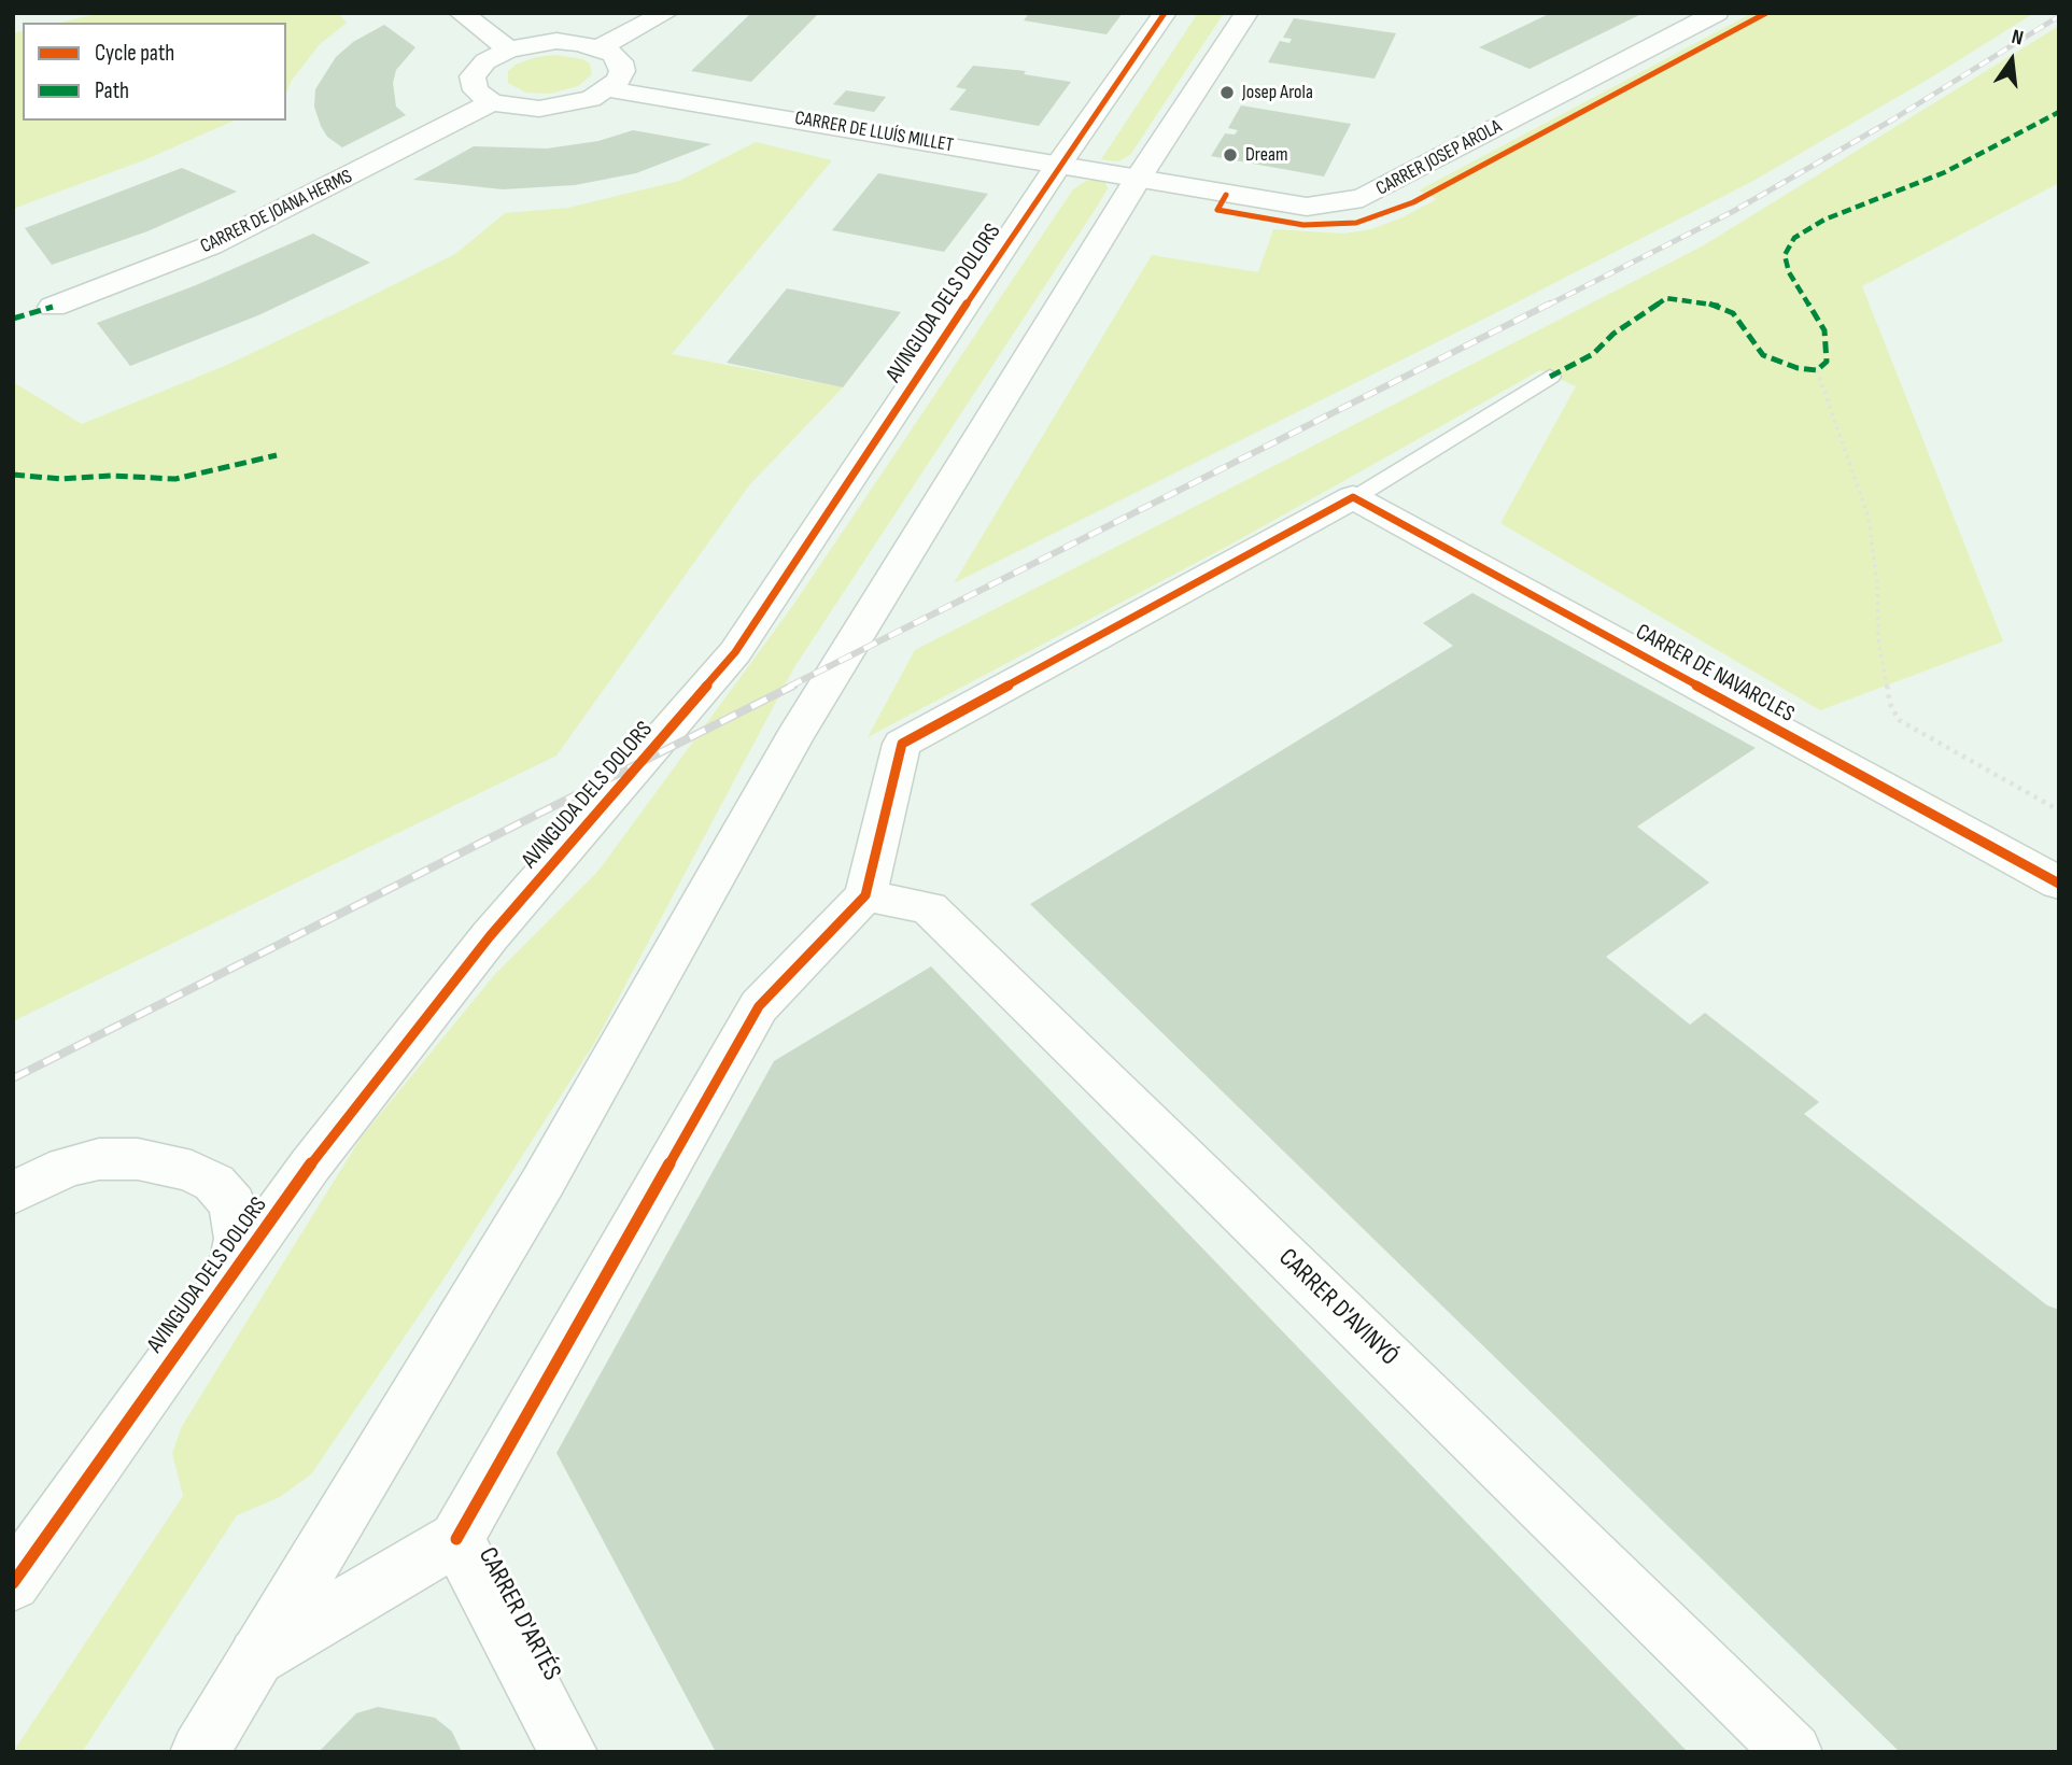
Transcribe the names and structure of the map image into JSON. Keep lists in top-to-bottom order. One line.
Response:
{"streets":{"street":["CARRER DE LLUÍS MILLET","CARRER JOSEP AROLA","CARRER DE JOANA HERMS","AVINGUDA DELS DOLORS","CARRER DE NAVARCLES","CARRER D'AVINYÓ","CARRER D'ARTÉS"]},"crossings":[["CARRER DE LLUÍS MILLET","CARRER JOSEP AROLA"],["CARRER DE LLUÍS MILLET","AVINGUDA DELS DOLORS"]],"places":["Josep Arola","Dream"],"legend":["Cycle path","Path"],"north":"top"}
